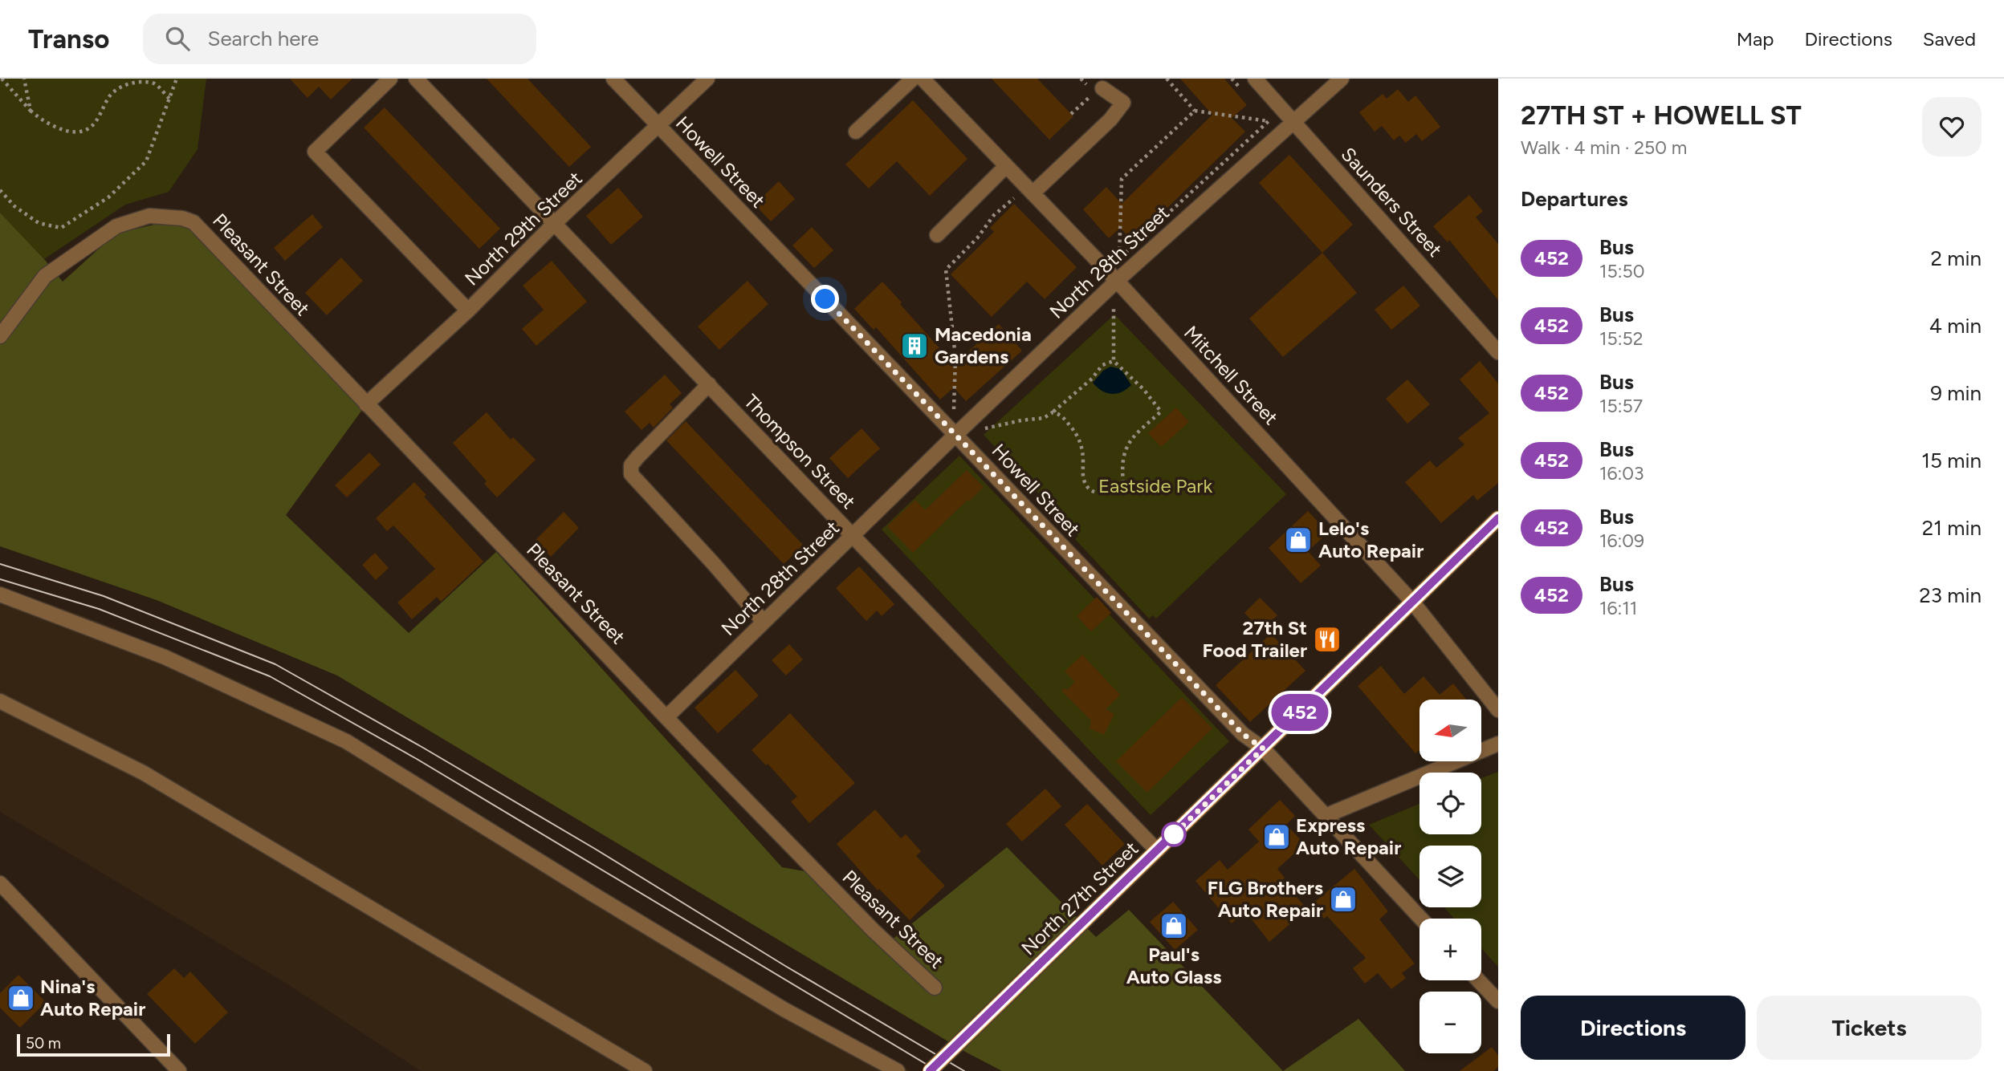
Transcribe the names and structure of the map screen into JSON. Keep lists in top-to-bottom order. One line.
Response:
{"streets":{"main road":["North 27th Street"],"street":["Howell Street","Saunders Street","North 29th Street","North 28th Street","Pleasant Street","Mitchell Street","Thompson Street"]},"crossings":[["Howell Street","North 29th Street"],["Howell Street","North 28th Street"],["Howell Street","North 27th Street"],["Saunders Street","North 28th Street"],["North 29th Street","Pleasant Street"],["North 29th Street","Thompson Street"],["North 28th Street","Pleasant Street"],["North 28th Street","Mitchell Street"],["North 28th Street","Thompson Street"],["Mitchell Street","North 27th Street"],["Thompson Street","North 27th Street"]],"parks":["Eastside Park"],"places":{"building":["Macedonia Gardens"],"shop":["Lelo's Auto Repair","Express Auto Repair","FLG Brothers Auto Repair","Paul's Auto Glass","Nina's Auto Repair"],"restaurant":["27th St Food Trailer"]},"lines":["bus line 452"],"scale_bar":"50 m","north":"left","page":{"header":"Transo","search":"Search here","nav":["Map","Directions","Saved"],"on_map":"452","heading":[["27TH ST + HOWELL ST","Walk · 4 min · 250 m"],"Departures"],"list":[{"mark":"452","name":"Bus","note":"15:50","value":"2 min"},{"mark":"452","name":"Bus","note":"15:52","value":"4 min"},{"mark":"452","name":"Bus","note":"15:57","value":"9 min"},{"mark":"452","name":"Bus","note":"16:03","value":"15 min"},{"mark":"452","name":"Bus","note":"16:09","value":"21 min"},{"mark":"452","name":"Bus","note":"16:11","value":"23 min"}],"map_buttons":["+","−"],"buttons":["Directions","Tickets"],"scale":"50 m"}}
